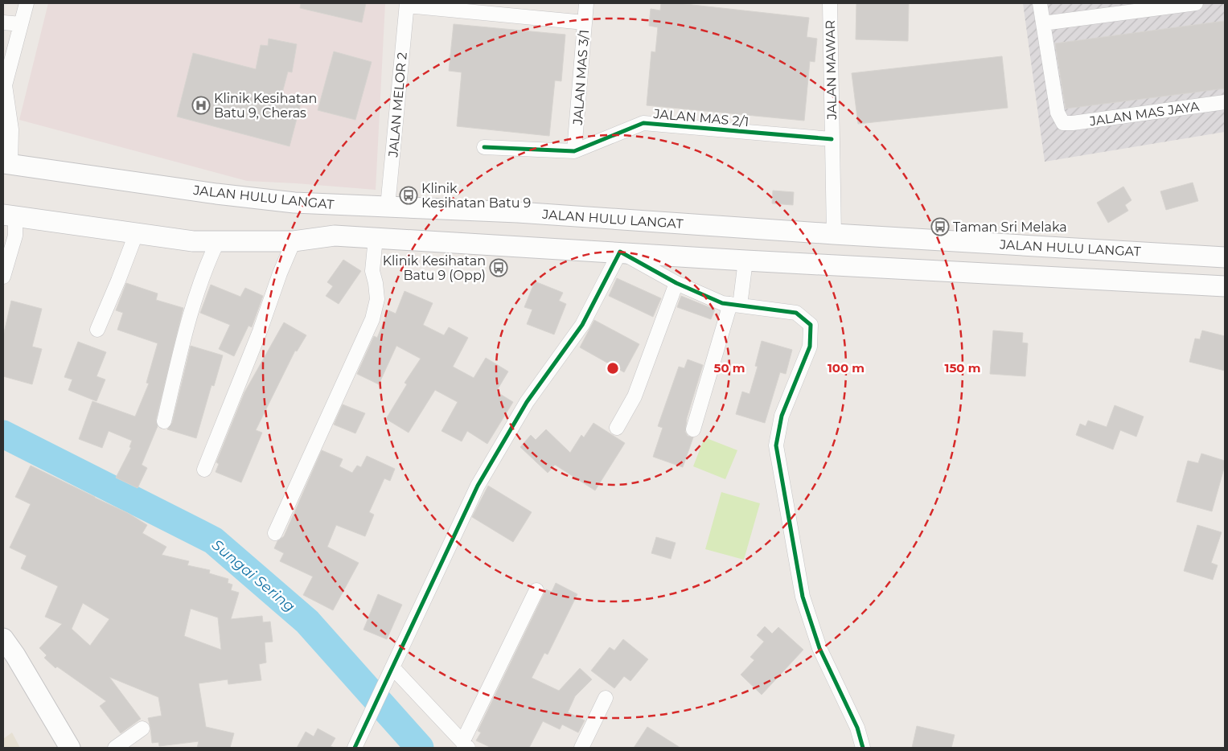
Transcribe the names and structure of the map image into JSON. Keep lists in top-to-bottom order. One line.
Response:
{"streets":{"main road":["JALAN HULU LANGAT"],"street":["JALAN MAWAR","JALAN MAS 3/1","JALAN MELOR 2","JALAN MAS JAYA","JALAN MAS 2/1"]},"crossings":[["JALAN MAWAR","JALAN MAS 2/1"],["JALAN MAWAR","JALAN HULU LANGAT"],["JALAN MAS 3/1","JALAN MAS 2/1"],["JALAN MELOR 2","JALAN HULU LANGAT"]],"water":["Sungai Sering"],"places":{"hospital":["Klinik Kesihatan Batu 9, Cheras"],"bus stop":["Klinik Kesihatan Batu 9","Taman Sri Melaka","Klinik Kesihatan Batu 9 (Opp)"]},"rings":["50 m","100 m","150 m"]}
